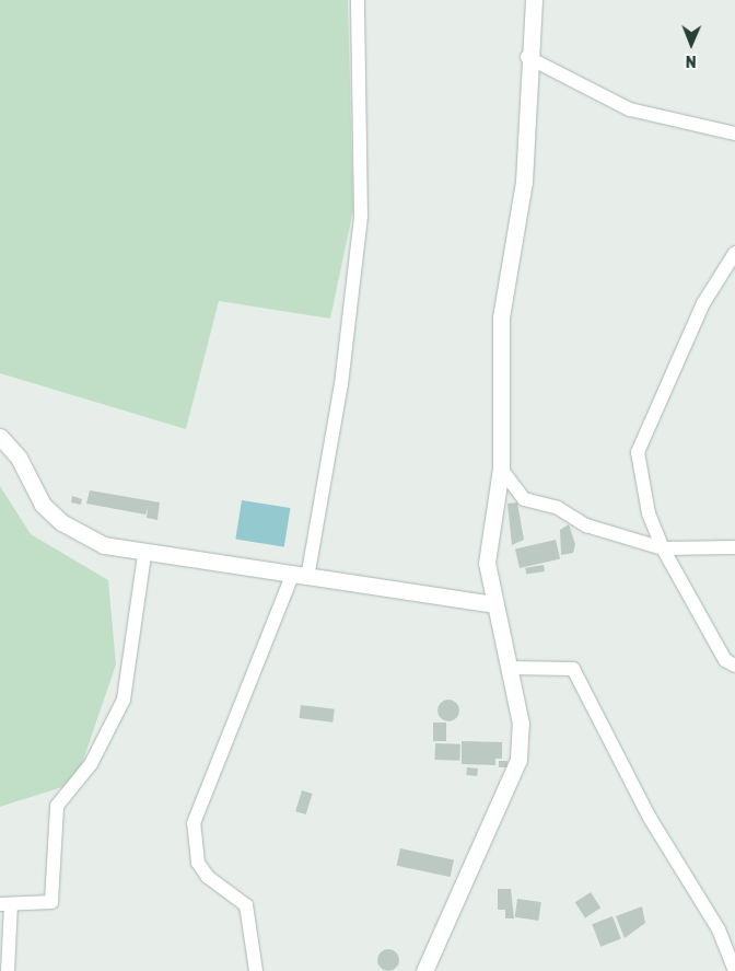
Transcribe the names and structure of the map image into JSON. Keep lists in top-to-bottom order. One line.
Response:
{"north":"bottom"}
